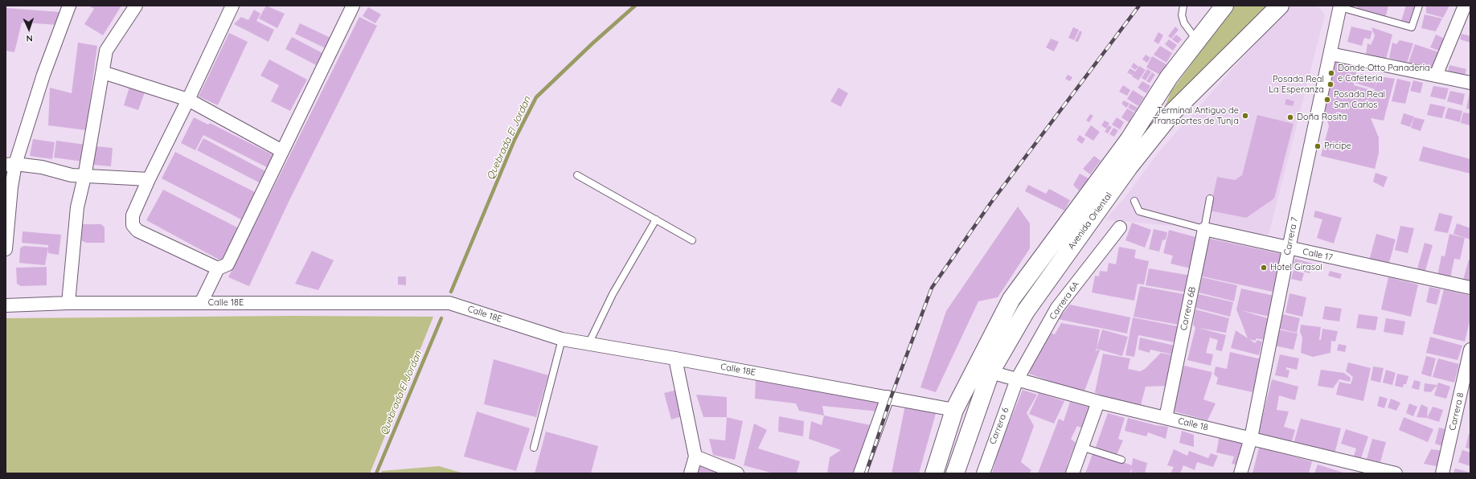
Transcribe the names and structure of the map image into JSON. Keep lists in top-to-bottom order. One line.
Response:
{"streets":{"main road":["Avenida Oriental"],"street":["Carrera 7","Calle 17","Carrera 6A","Calle 18E","Carrera 6B","Carrera 8","Calle 18","Carrera 6"]},"crossings":[["Avenida Oriental","Calle 18E"],["Avenida Oriental","Calle 18"],["Carrera 7","Calle 17"],["Carrera 7","Calle 18"],["Calle 17","Carrera 6B"],["Carrera 6A","Calle 18"],["Carrera 6A","Carrera 6"],["Carrera 6B","Calle 18"],["Calle 18","Carrera 6"]],"water":["Quebrada El Jordan"],"places":["Donde Otto Panaderia e Cafeteria","Posada Real La Esperanza","Posada Real San Carlos","Terminal Antiguo de Transportes de Tunja","Doña Rosita","Pricipe","Hotel Girasol"],"north":"bottom"}
